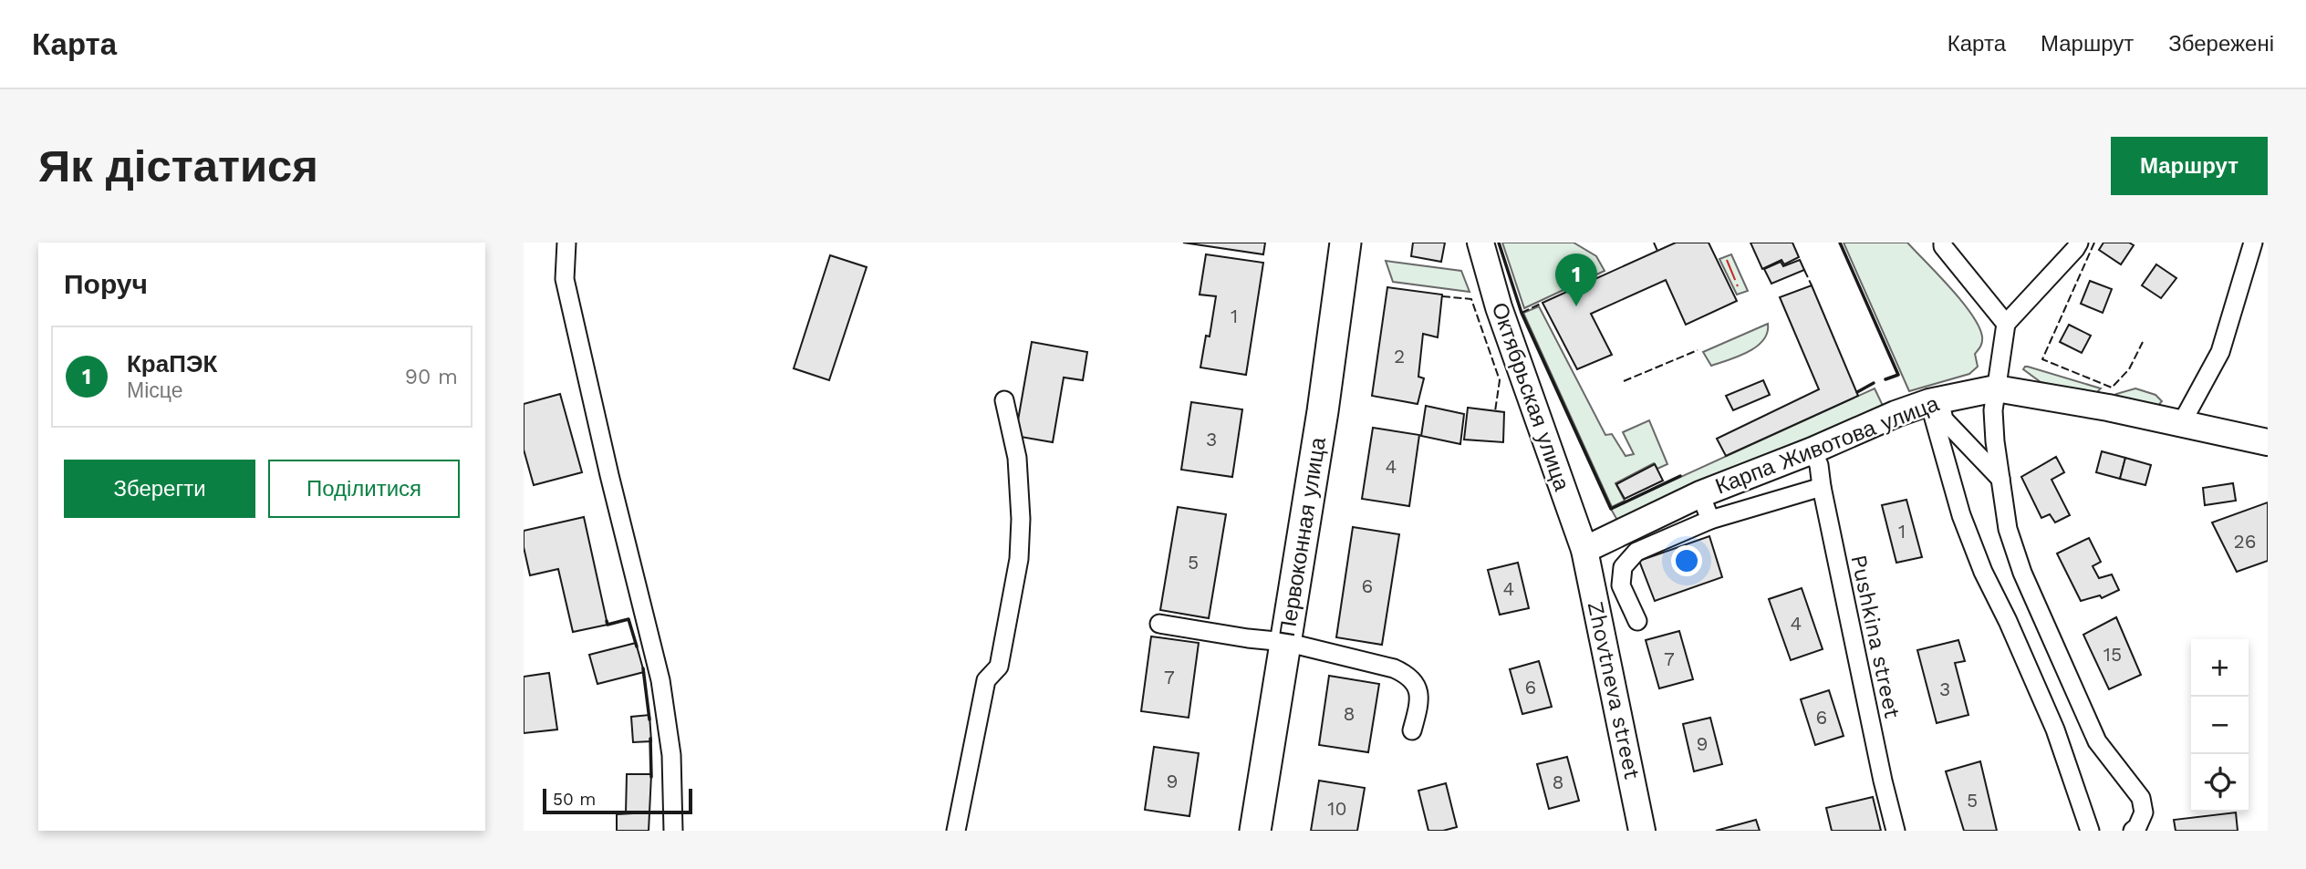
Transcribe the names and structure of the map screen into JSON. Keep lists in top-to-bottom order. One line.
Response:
{"streets":{"highway":["Первоконная улица"],"main road":["Октябрьская улица","Карпа Животова улица","Zhovtneva street"],"street":["Pushkina street"]},"crossings":[["Октябрьская улица","Карпа Животова улица"],["Октябрьская улица","Zhovtneva street"],["Карпа Животова улица","Pushkina street"],["Карпа Животова улица","Zhovtneva street"]],"house_numbers":["1","2","3","4","1","26","5","6","4","4","15","7","7","6","3","8","6","9","9","8","5","10"],"scale_bar":"50 m","page":{"header":"Карта","nav":["Карта","Маршрут","Збережені"],"buttons":["Маршрут",["Зберегти","Поділитися"]],"title":"Як дістатися","heading":"Поруч","pins":"1","list":[{"mark":"1","name":"КраПЭК","note":"Місце","value":"90 m"}],"map_buttons":["+","−"],"scale":"50 m"}}
